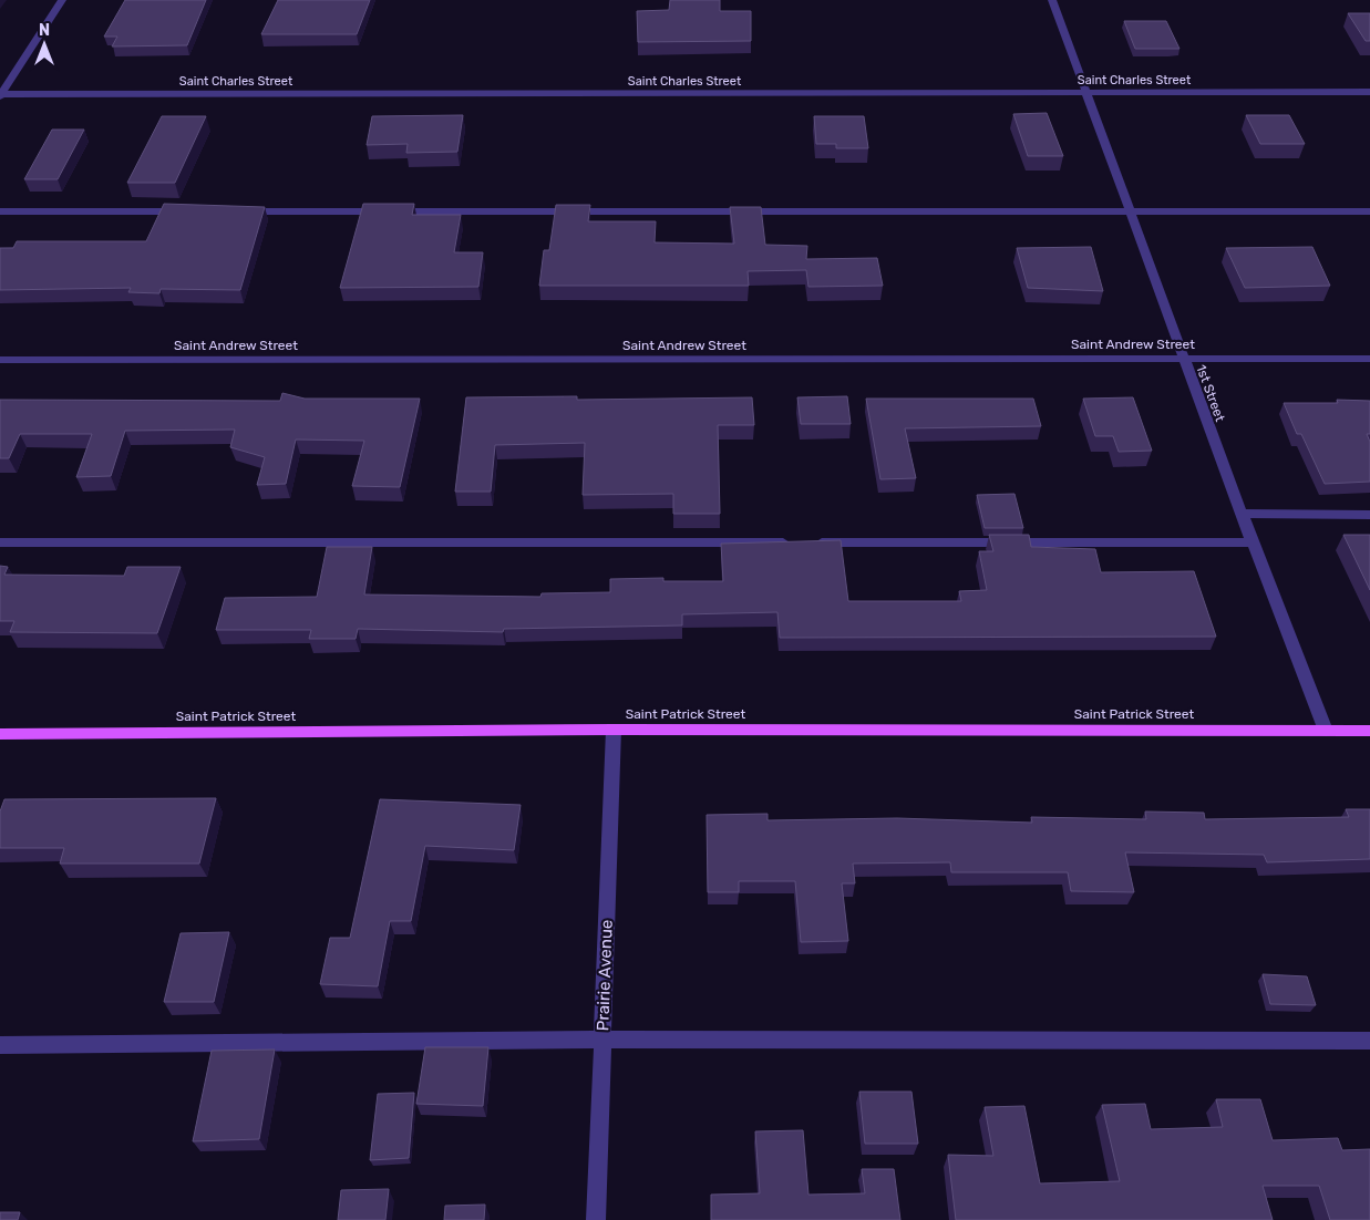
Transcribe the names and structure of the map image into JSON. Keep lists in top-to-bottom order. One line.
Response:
{"streets":{"main road":["Saint Patrick Street"],"street":["Saint Charles Street","Saint Andrew Street","1st Street","Prairie Avenue"]},"crossings":[["Saint Charles Street","1st Street"],["Saint Andrew Street","1st Street"],["1st Street","Saint Patrick Street"],["Saint Patrick Street","Prairie Avenue"]],"north":"top"}
